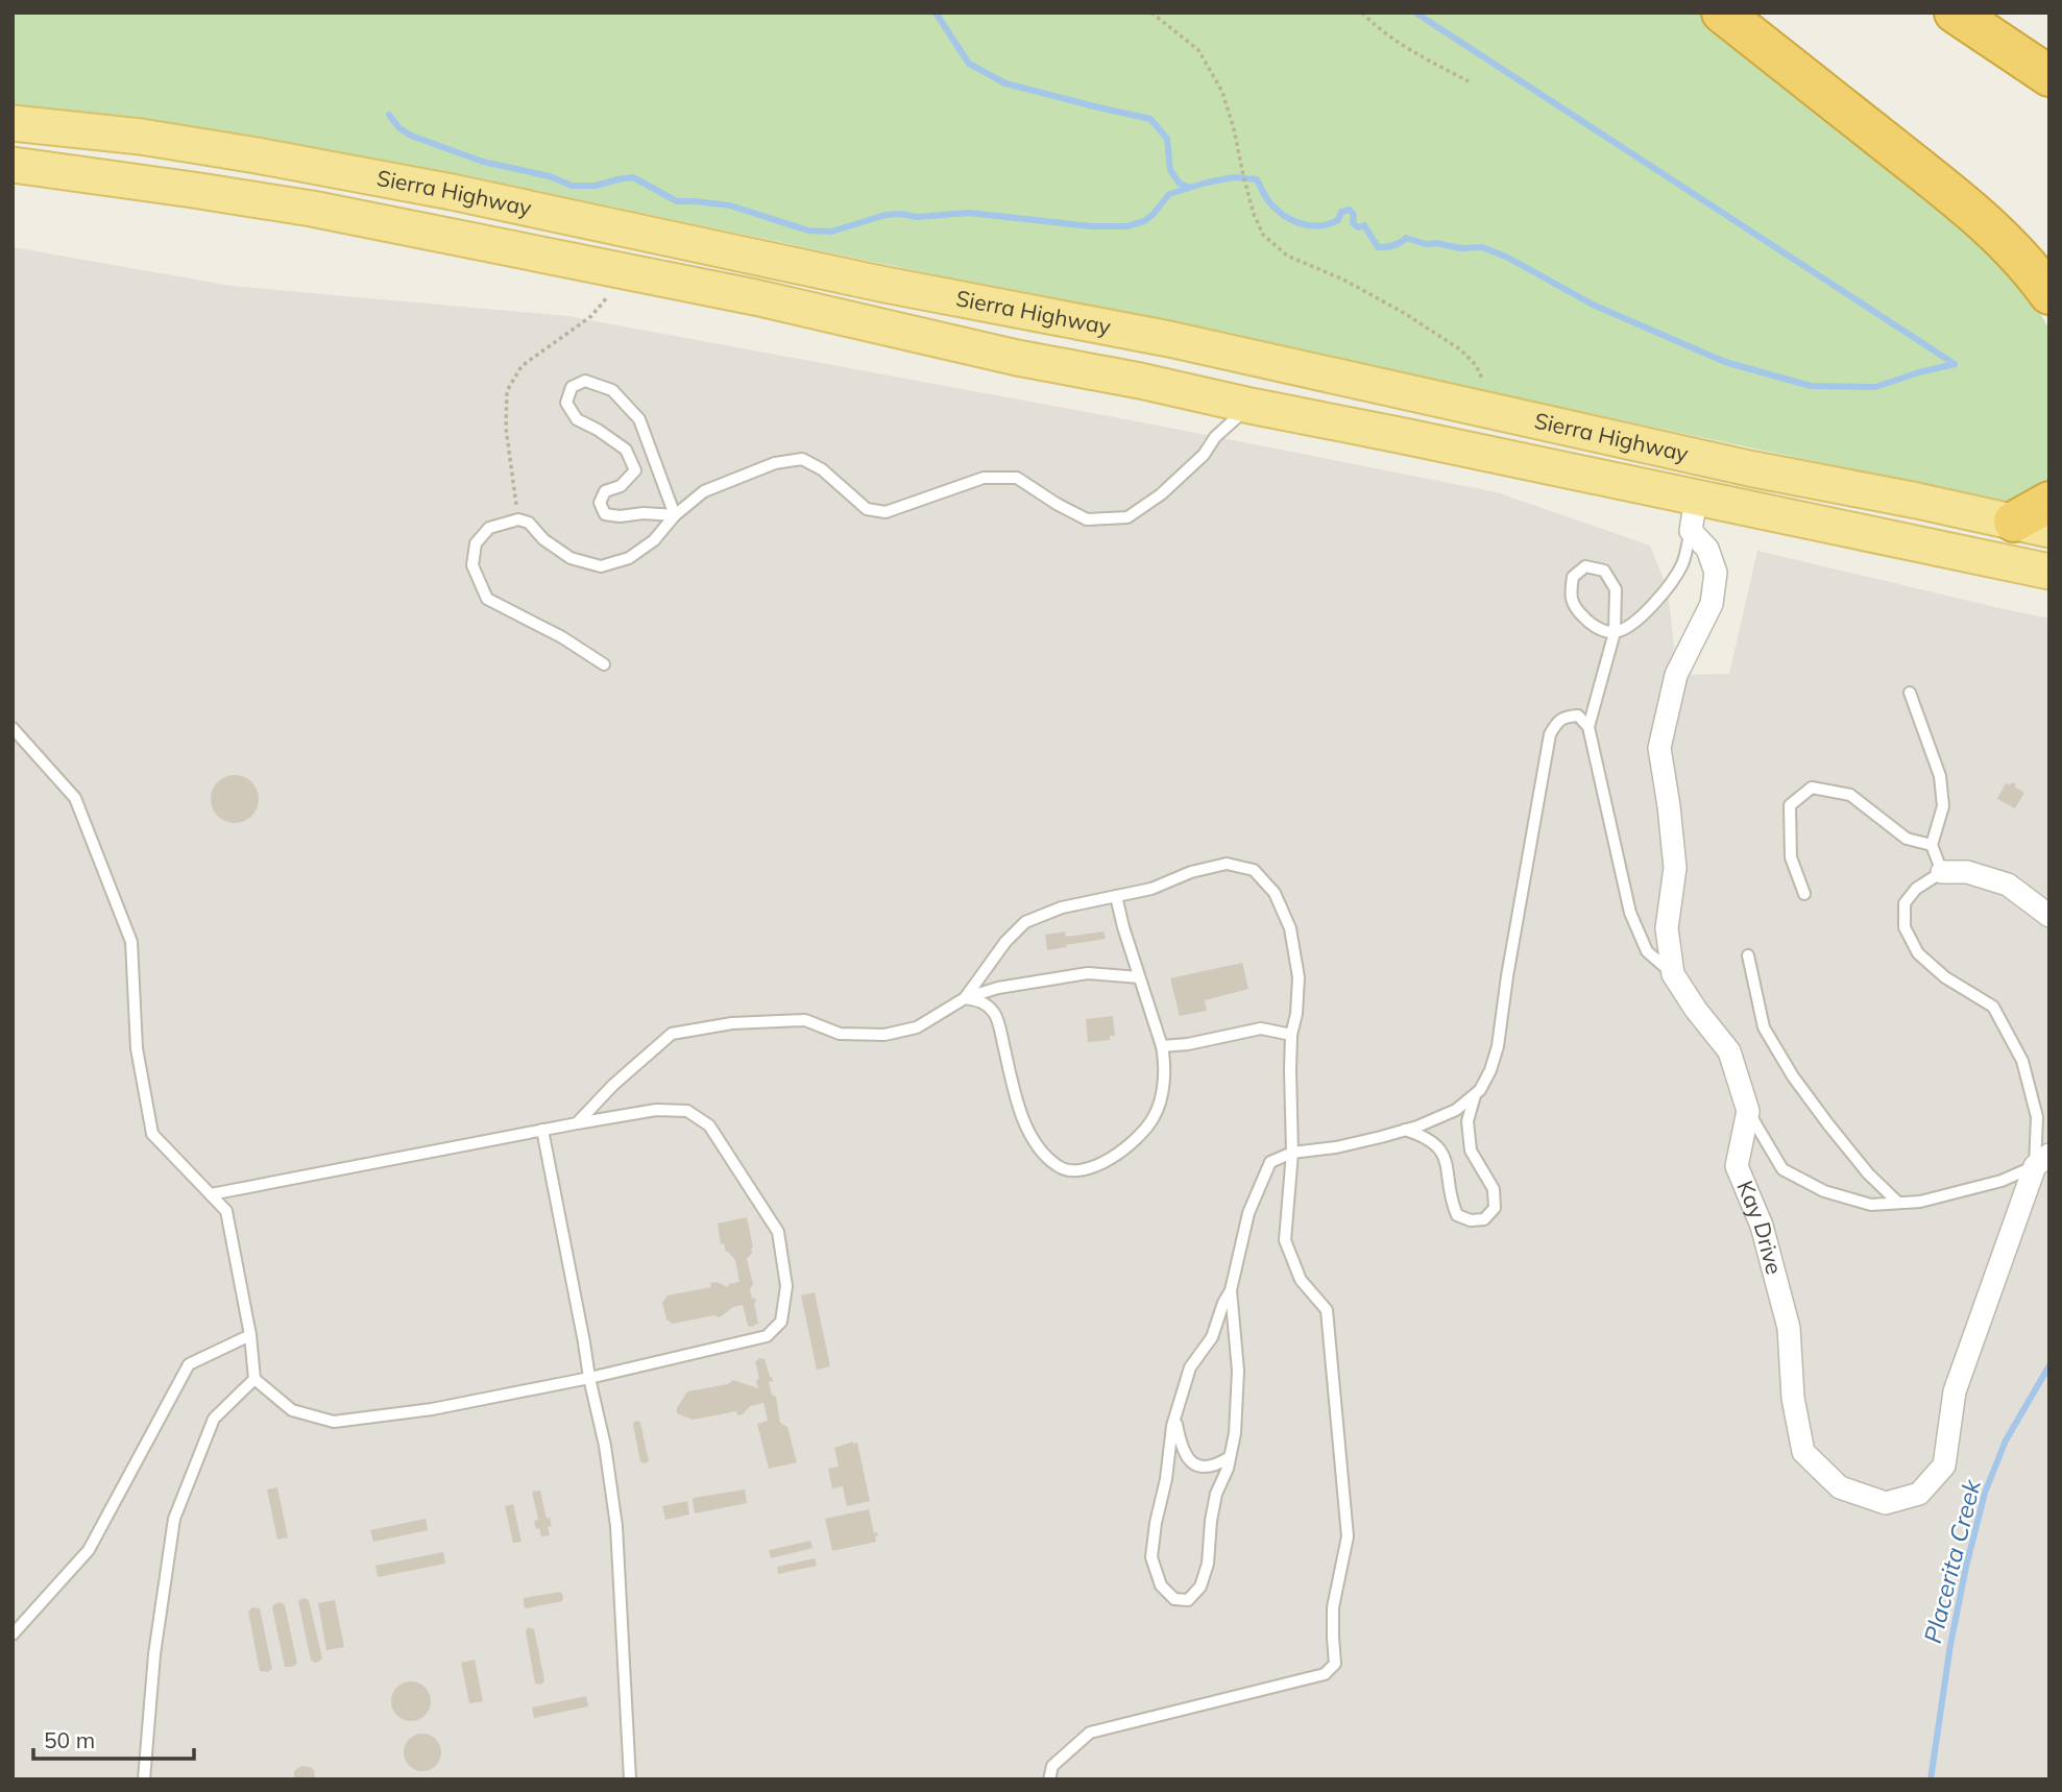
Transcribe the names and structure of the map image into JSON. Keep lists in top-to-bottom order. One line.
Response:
{"streets":{"main road":["Sierra Highway"],"street":["Kay Drive"]},"water":["Placerita Creek"],"scale_bar":"50 m"}
